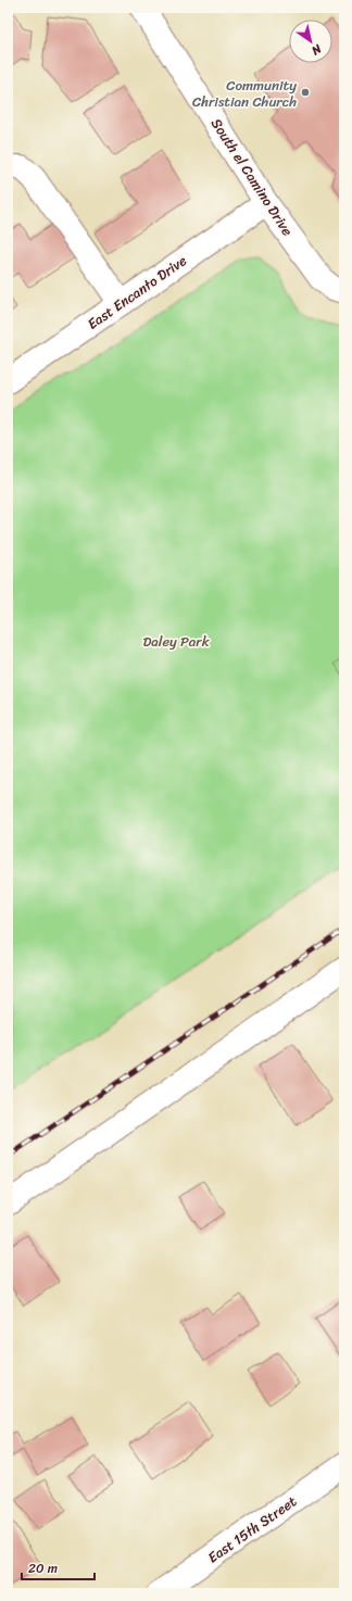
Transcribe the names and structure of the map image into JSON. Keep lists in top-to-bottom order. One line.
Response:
{"streets":{"street":["South el Camino Drive","East Encanto Drive","East 15th Street"]},"crossings":[["South el Camino Drive","East Encanto Drive"]],"parks":["Daley Park"],"places":["Community Christian Church"],"scale_bar":"20 m","north":"bottom right"}
